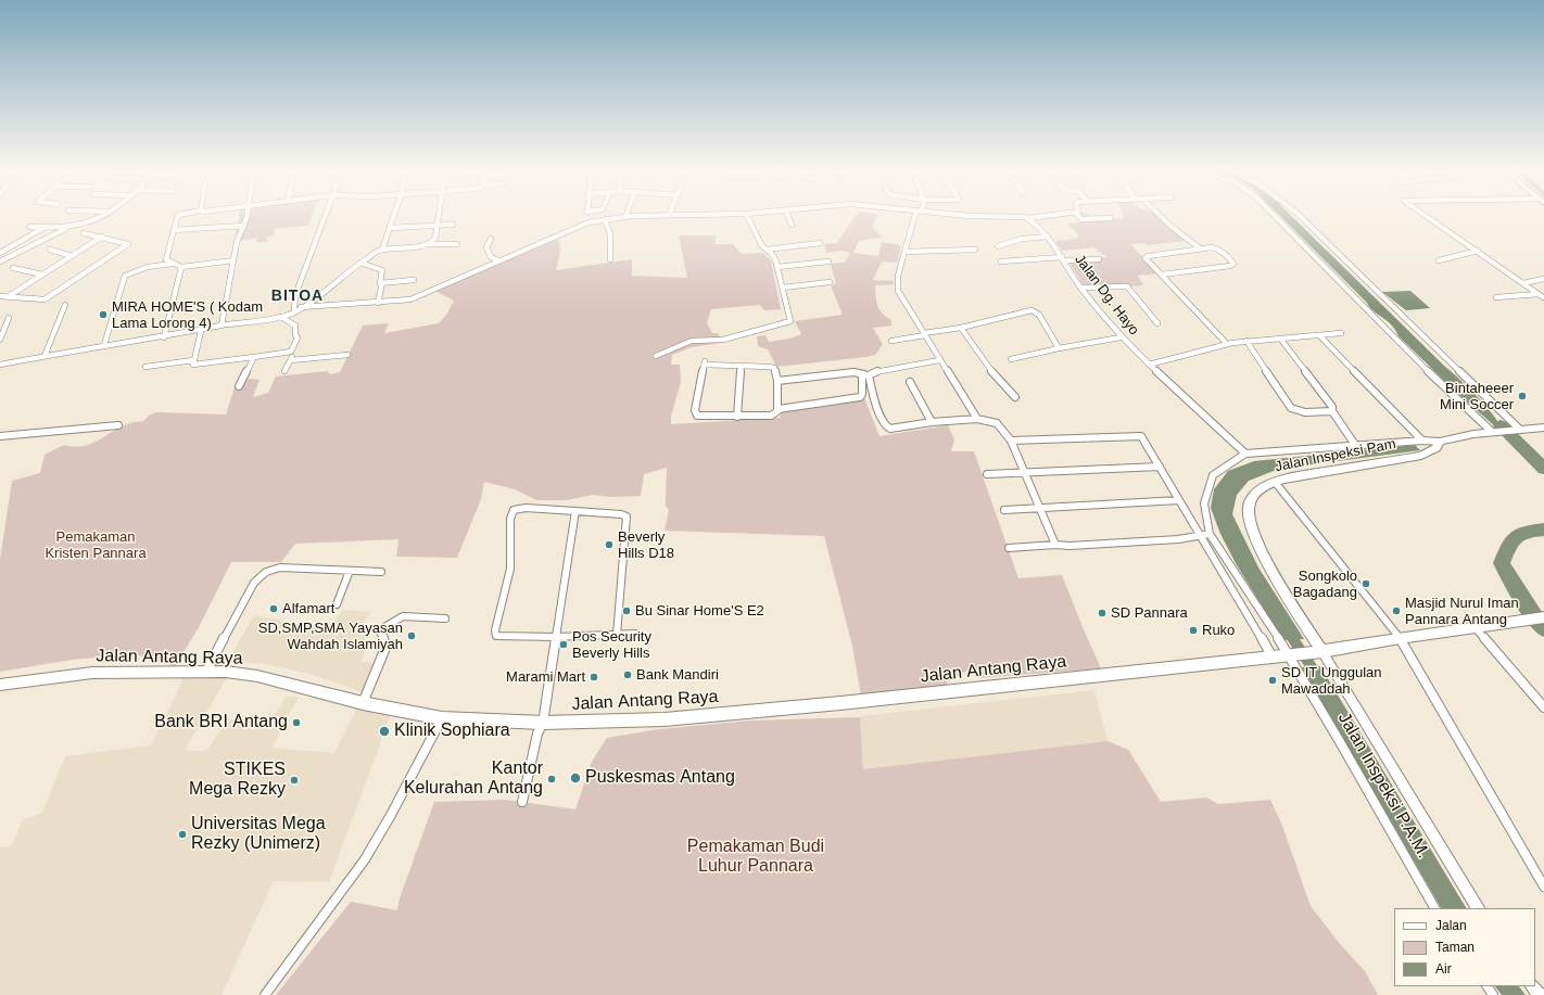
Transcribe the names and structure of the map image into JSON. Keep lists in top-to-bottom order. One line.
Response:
{"streets":{"main road":["Jalan Inspeksi Pam","Jalan Antang Raya"],"street":["Jalan Dg. Hayo","Jalan Inspeksi P.A.M."]},"crossings":[["Jalan Inspeksi Pam","Jalan Antang Raya"],["Jalan Antang Raya","Jalan Inspeksi P.A.M."]],"districts":["BITOA"],"parks":["Pemakaman Kristen Pannara","Pemakaman Budi Luhur Pannara"],"places":["MIRA HOME'S ( Kodam Lama Lorong 4)","Bintaheeer Mini Soccer","Beverly Hills D18","Songkolo Bagadang","Alfamart","Bu Sinar Home'S E2","Masjid Nurul Iman Pannara Antang","SD Pannara","Ruko","SD,SMP,SMA Yayasan Wahdah Islamiyah","Pos Security Beverly Hills","Bank Mandiri","Marami Mart","SD IT Unggulan Mawaddah","Bank BRI Antang","Klinik Sophiara","Puskesmas Antang","Kantor Kelurahan Antang","STIKES Mega Rezky","Universitas Mega Rezky (Unimerz)"],"legend":["Jalan","Taman","Air"]}
